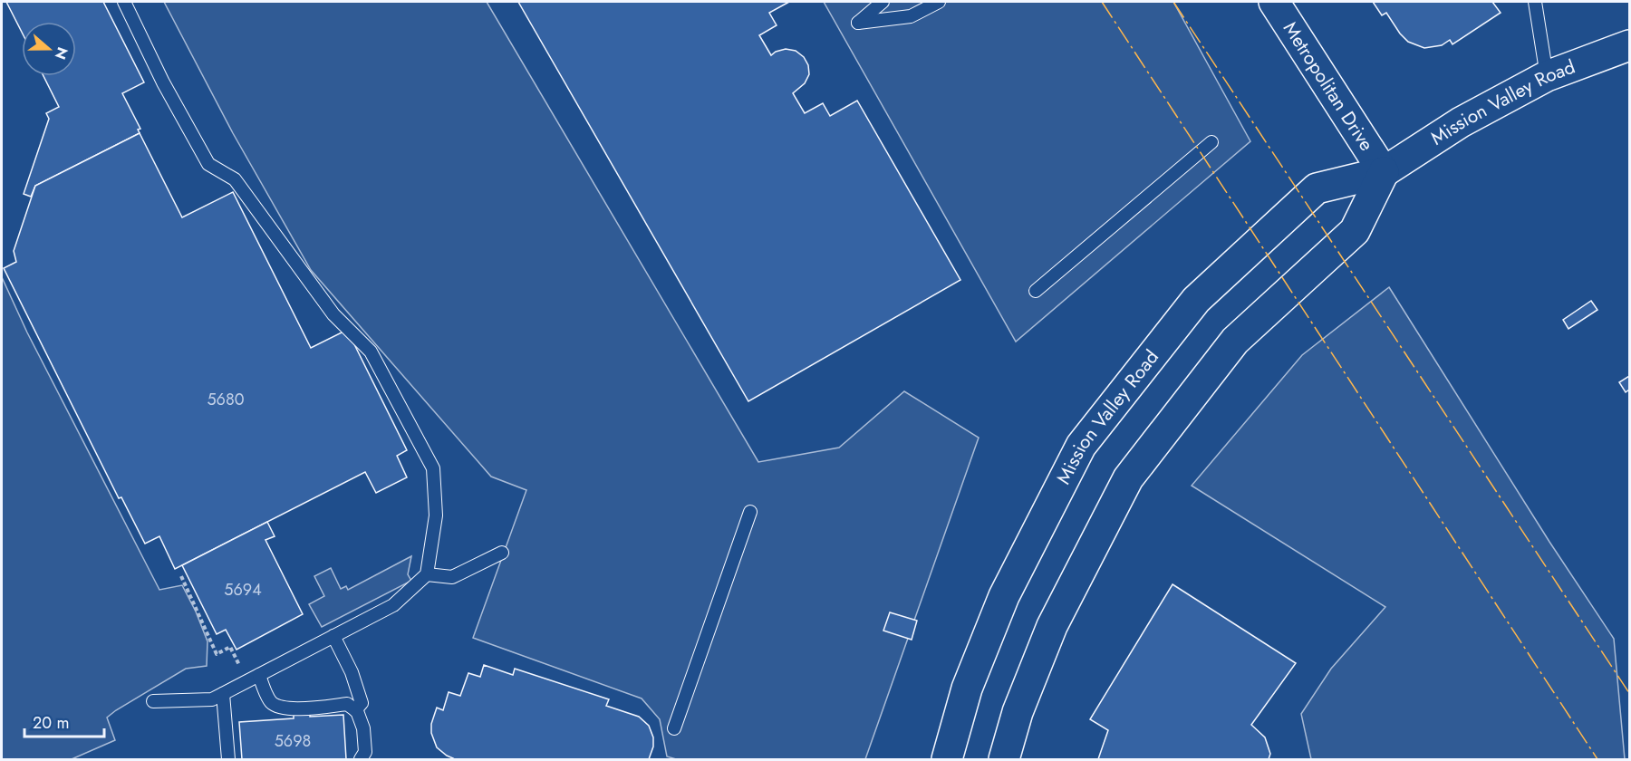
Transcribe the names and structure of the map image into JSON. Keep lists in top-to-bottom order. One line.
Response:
{"streets":{"main road":["Metropolitan Drive","Mission Valley Road"]},"crossings":[["Metropolitan Drive","Mission Valley Road"]],"house_numbers":["5680","5694","5698"],"scale_bar":"20 m","north":"right"}
